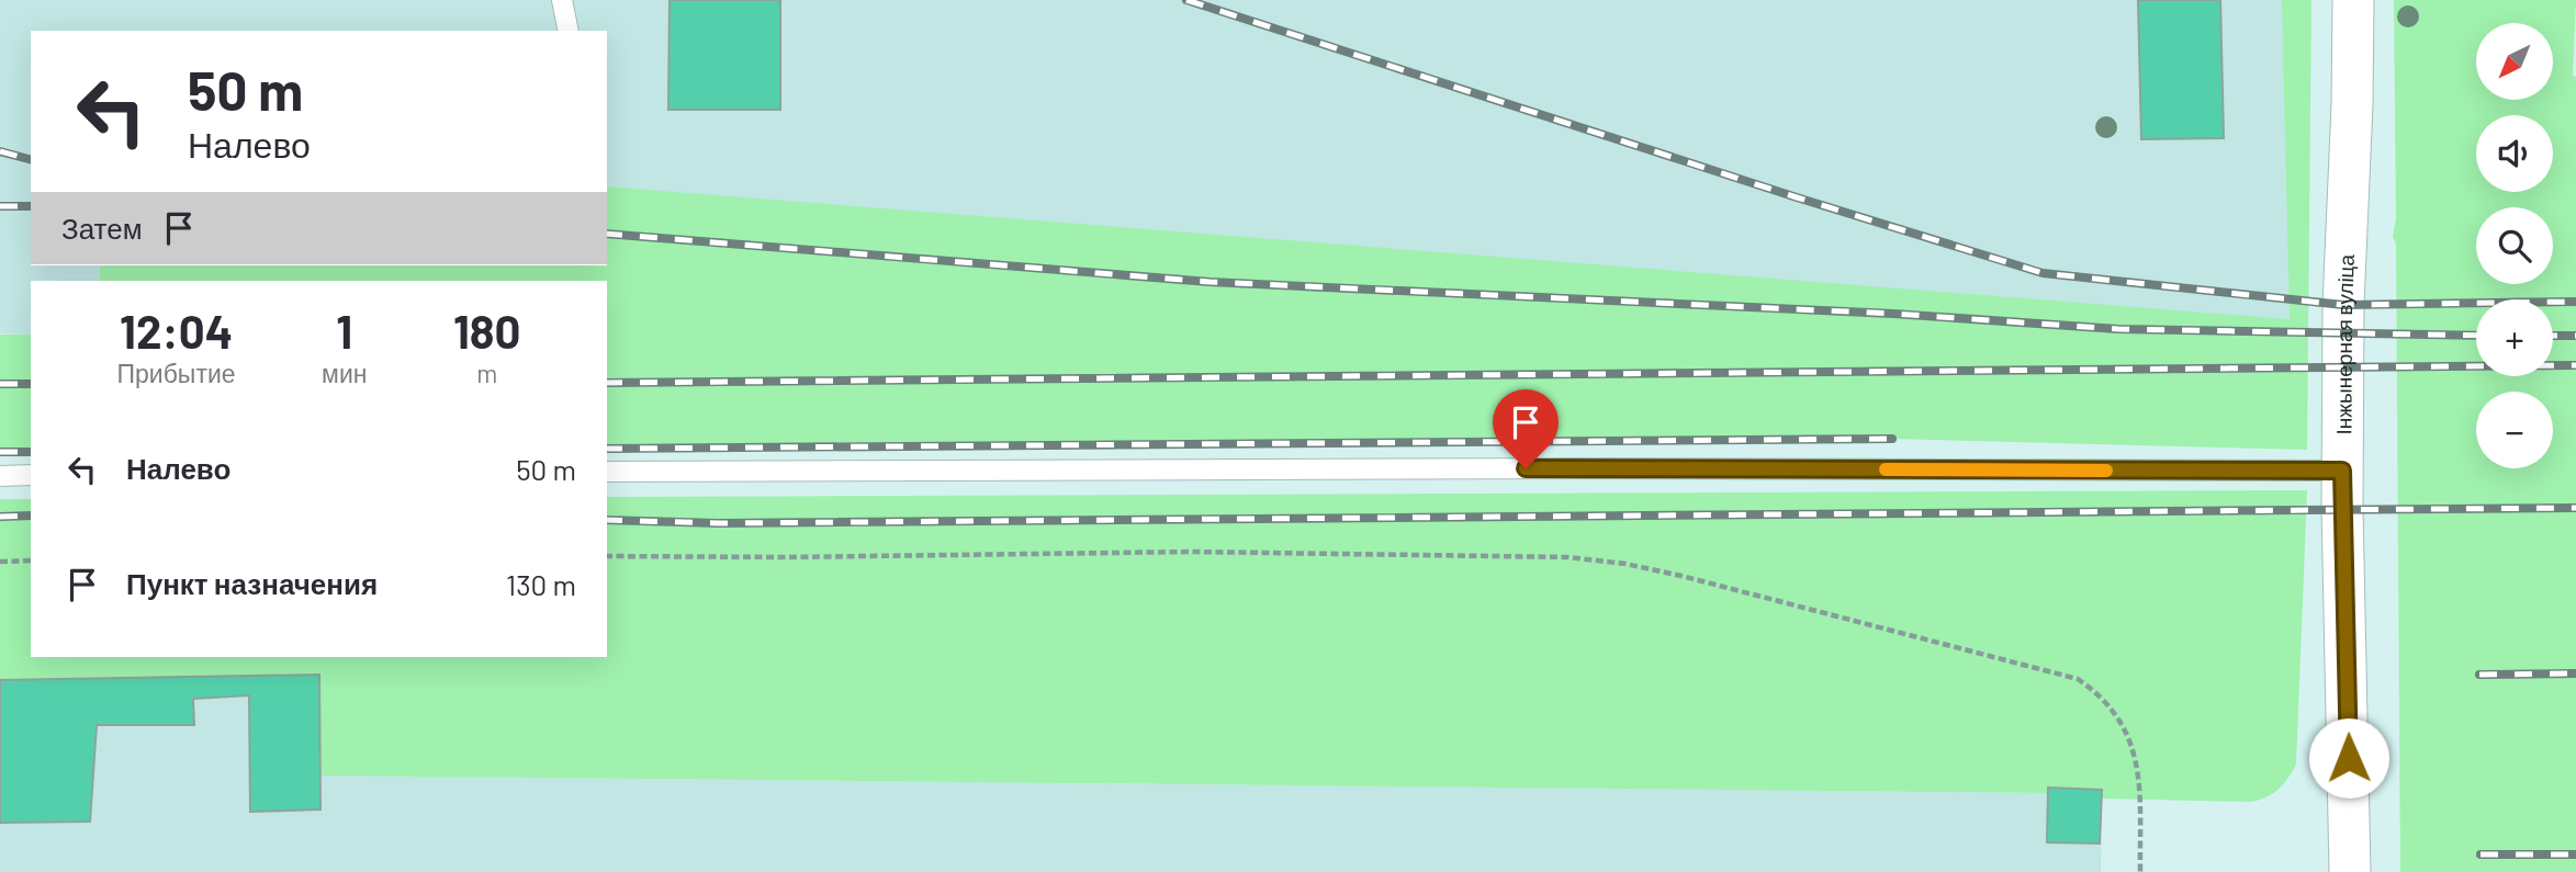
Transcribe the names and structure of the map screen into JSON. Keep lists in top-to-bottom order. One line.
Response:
{"streets":{"street":["Інжынерная вуліца"]},"north":"bottom left","page":{"map_buttons":["+","−"],"turn":["50 m","Налево"],"then":"Затем","eta":["12:04","Прибытие","1","мин","180","m"],"list":[{"name":"Налево","value":"50 m"},{"name":"Пункт назначения","value":"130 m"}]}}
